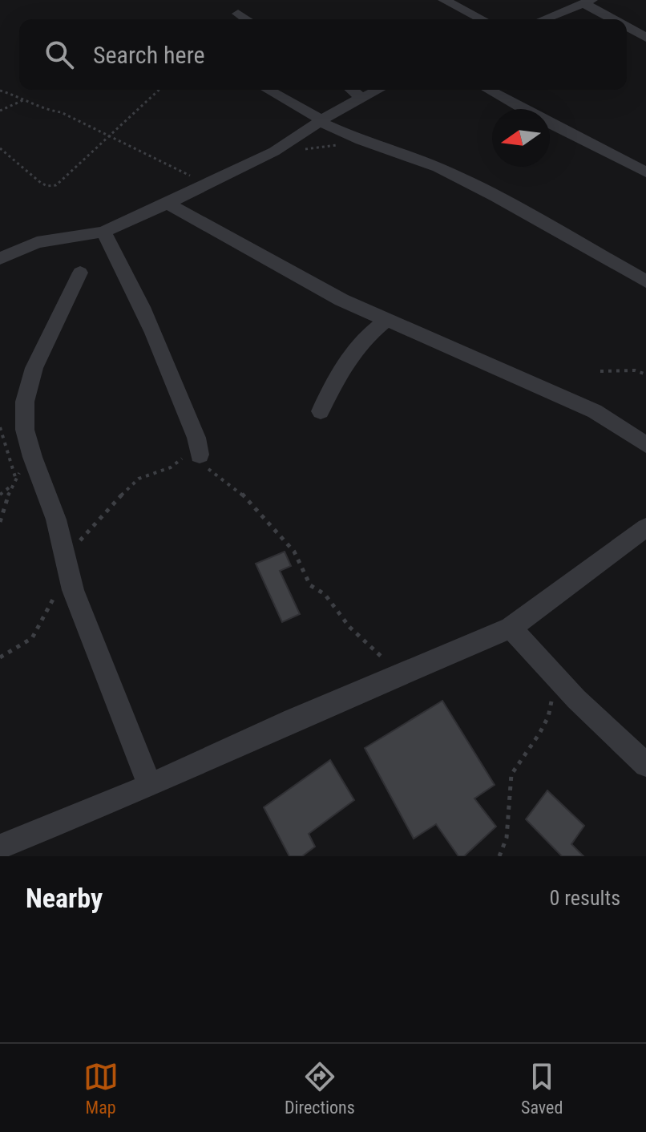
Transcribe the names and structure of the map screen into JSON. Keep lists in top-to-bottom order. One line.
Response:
{"north":"left","page":{"search":"Search here","heading":["Nearby","0 results"],"nav":["Map","Directions","Saved"]}}
